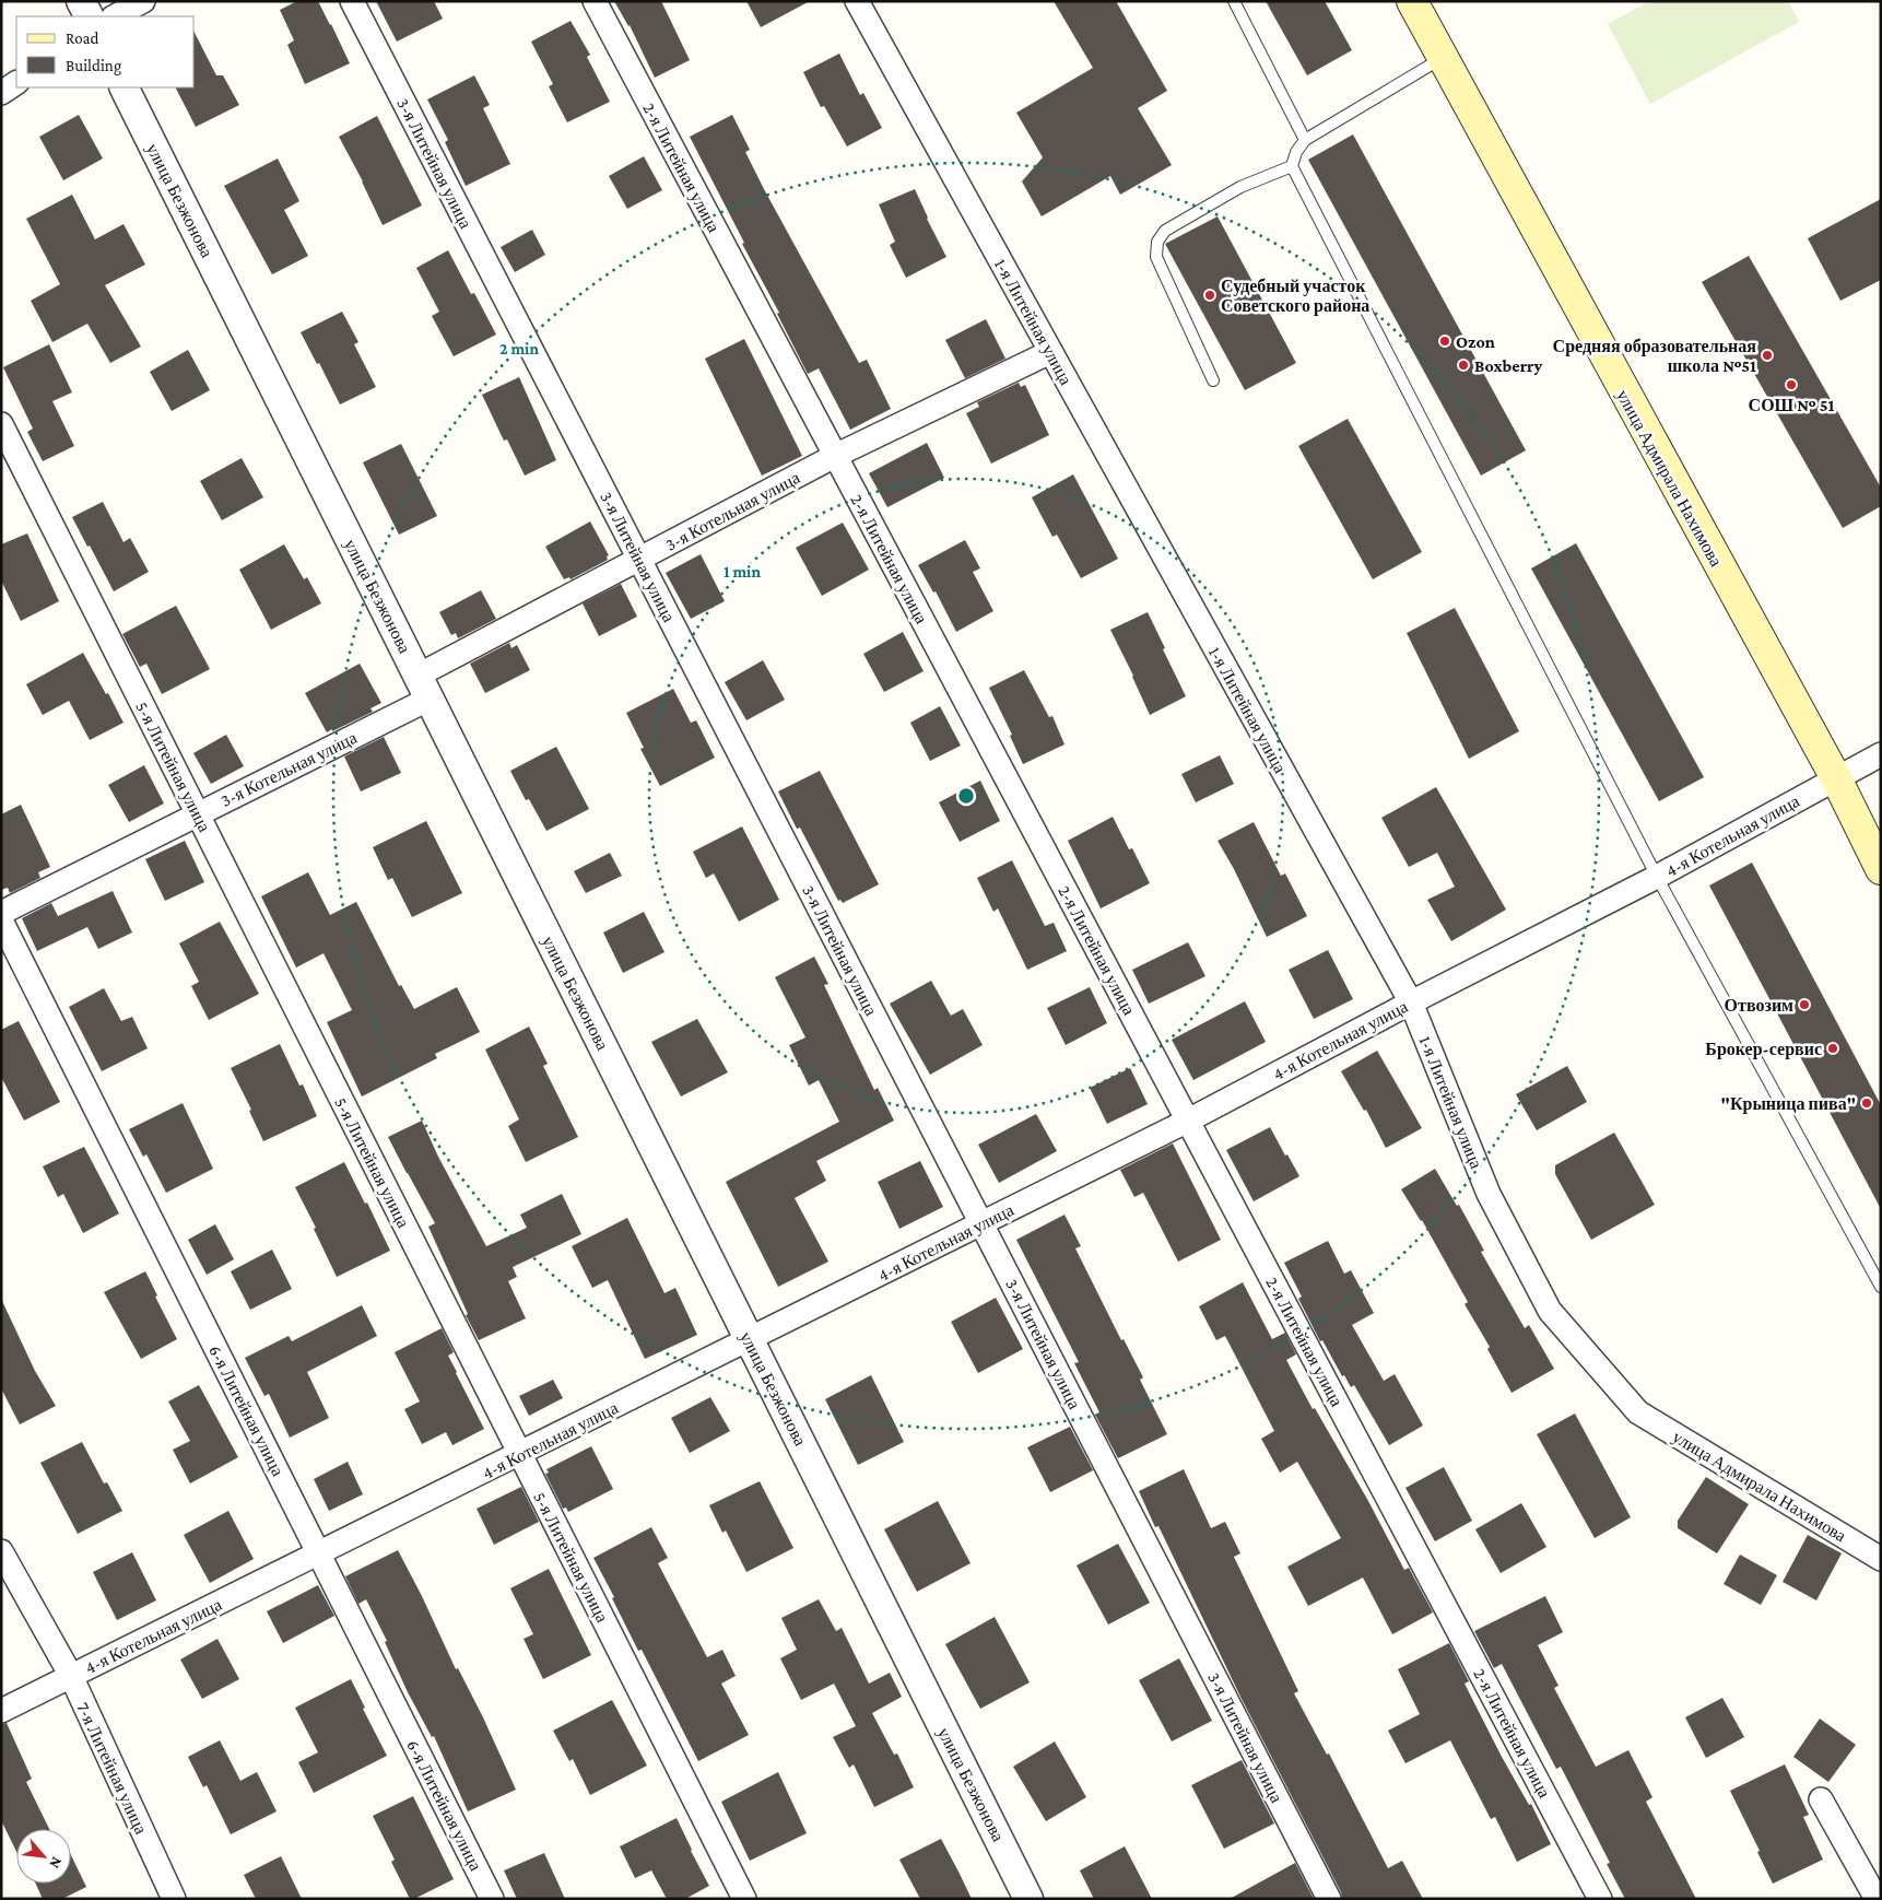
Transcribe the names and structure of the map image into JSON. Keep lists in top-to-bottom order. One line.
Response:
{"streets":{"main road":["улица Адмирала Нахимова"],"street":["3-я Литейная улица","2-я Литейная улица","улица Безжонова","1-я Литейная улица","3-я Котельная улица","5-я Литейная улица","4-я Котельная улица","6-я Литейная улица","7-я Литейная улица"]},"crossings":[["3-я Литейная улица","3-я Котельная улица"],["3-я Литейная улица","4-я Котельная улица"],["2-я Литейная улица","3-я Котельная улица"],["2-я Литейная улица","4-я Котельная улица"],["улица Безжонова","3-я Котельная улица"],["улица Безжонова","4-я Котельная улица"],["1-я Литейная улица","улица Адмирала Нахимова"],["1-я Литейная улица","3-я Котельная улица"],["1-я Литейная улица","4-я Котельная улица"],["улица Адмирала Нахимова","4-я Котельная улица"],["3-я Котельная улица","5-я Литейная улица"],["5-я Литейная улица","4-я Котельная улица"],["4-я Котельная улица","6-я Литейная улица"],["4-я Котельная улица","7-я Литейная улица"]],"places":["Судебный участок Советского района","Ozon","Средняя образовательная школа №51","Boxberry","СОШ № 51","Отвозим","Брокер-сервис","\"Крыница пива\""],"legend":["Road","Building"],"north":"bottom right","rings":["2 min","1 min"]}
